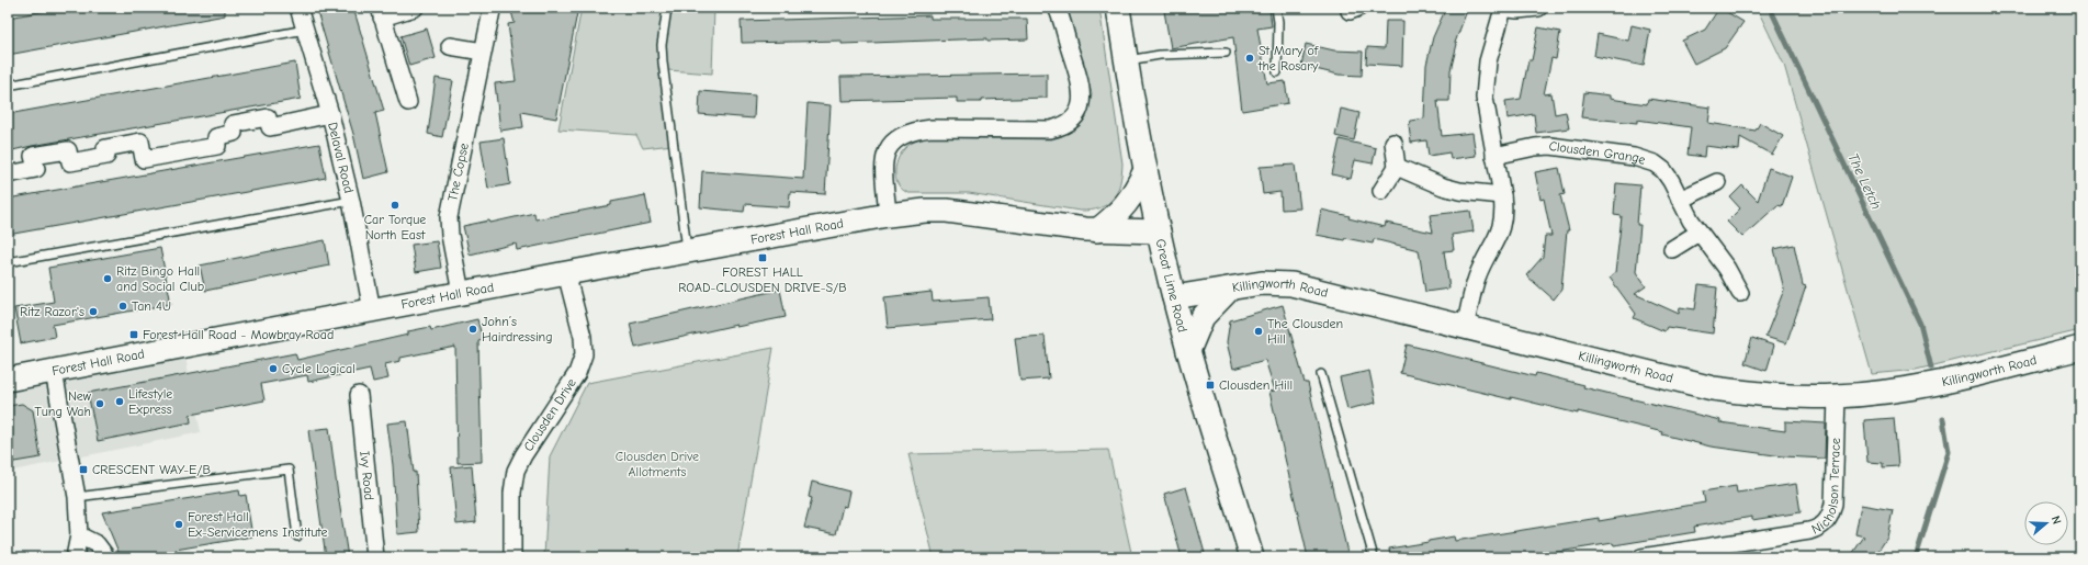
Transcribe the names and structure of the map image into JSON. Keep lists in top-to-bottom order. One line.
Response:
{"streets":{"main road":["Forest Hall Road","Great Lime Road","Killingworth Road"],"street":["Clousden Grange","Delaval Road","The Copse","Clousden Drive","Ivy Road","Nicholson Terrace"]},"crossings":[["Delaval Road","Forest Hall Road"],["The Copse","Forest Hall Road"],["Forest Hall Road","Great Lime Road"],["Forest Hall Road","Clousden Drive"],["Great Lime Road","Killingworth Road"],["Killingworth Road","Nicholson Terrace"]],"water":["The Letch"],"parks":["Clousden Drive Allotments"],"places":{"other":["St Mary of the Rosary","Car Torque North East","Ritz Bingo Hall and Social Club","Tan 4U","Ritz Razor's","John’s Hairdressing","The Clousden Hill","Cycle Logical","Lifestyle Express","New Tung Wah","Forest Hall Ex-Servicemens Institute"],"transit":["FOREST HALL ROAD-CLOUSDEN DRIVE-S/B","Forest Hall Road - Mowbray Road","Clousden Hill","CRESCENT WAY-E/B"]},"north":"right"}
